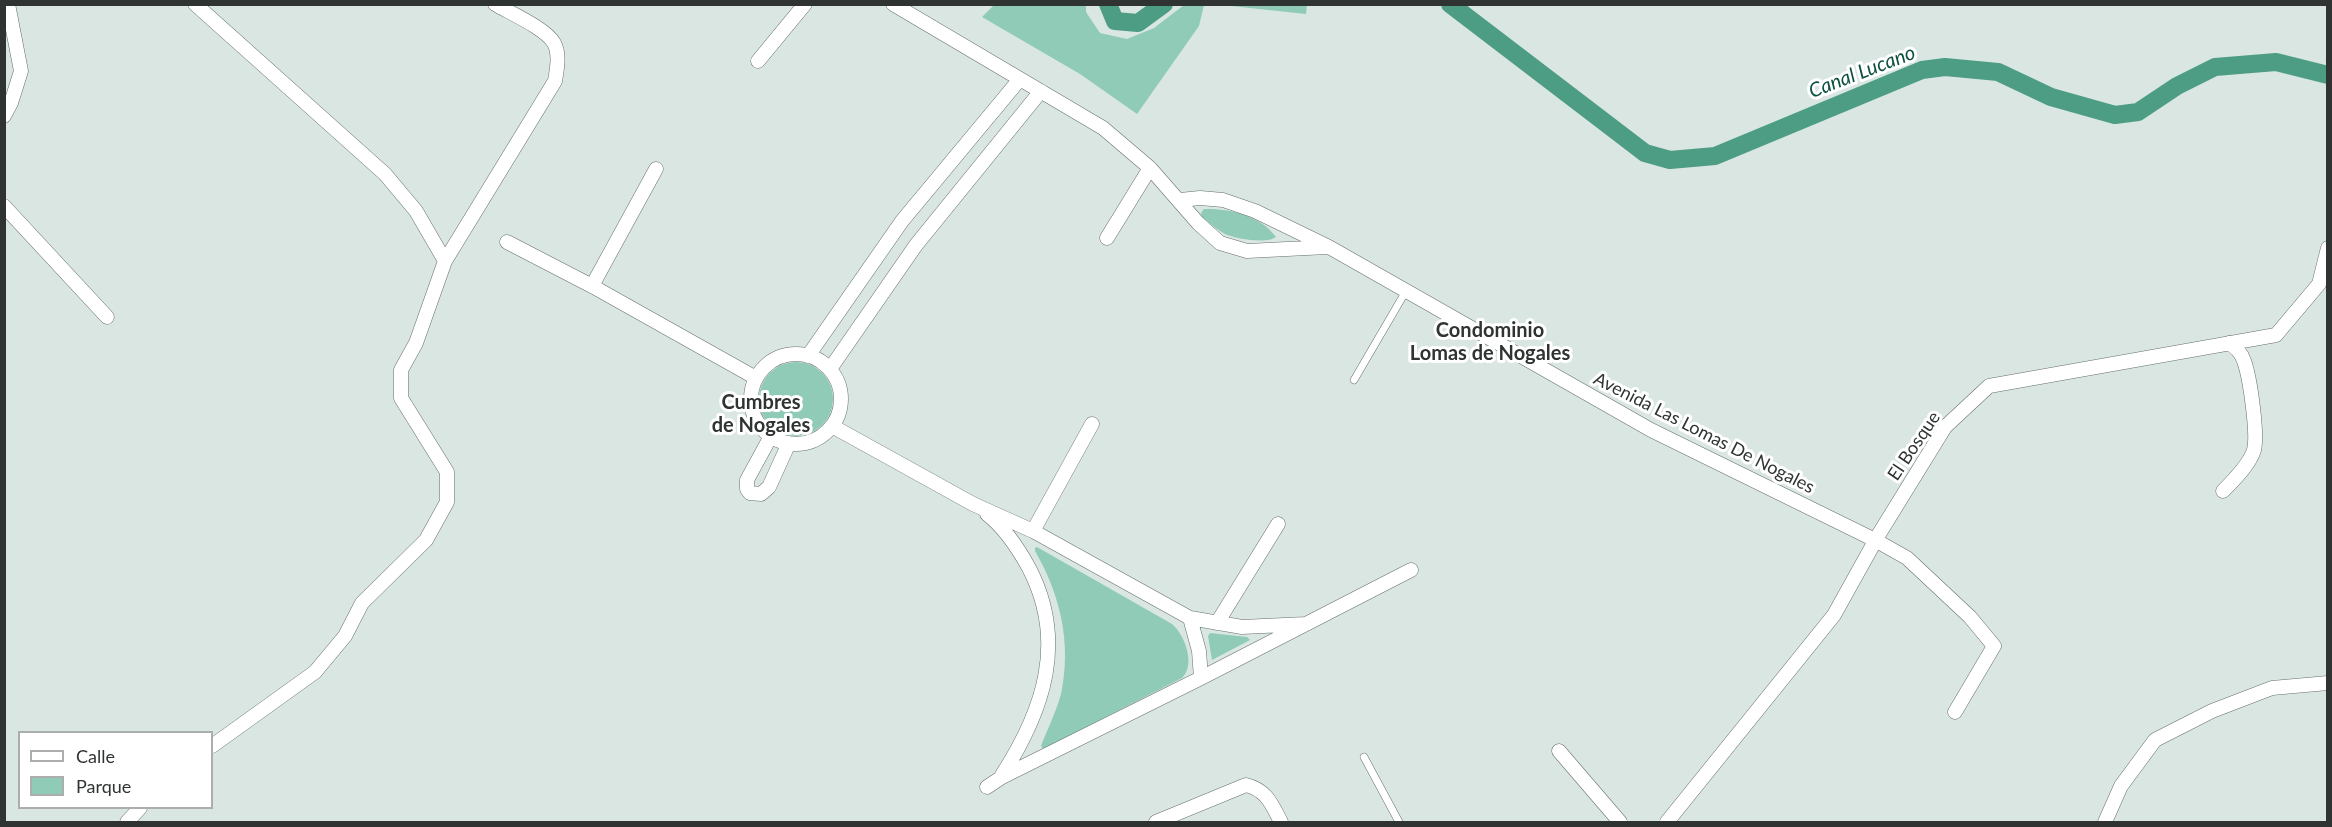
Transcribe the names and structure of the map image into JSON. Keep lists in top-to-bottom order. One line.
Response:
{"streets":{"street":["Avenida Las Lomas De Nogales","El Bosque"]},"crossings":[["Avenida Las Lomas De Nogales","El Bosque"]],"districts":["Condominio Lomas de Nogales","Cumbres de Nogales"],"water":["Canal Lucano"],"legend":["Calle","Parque"]}
